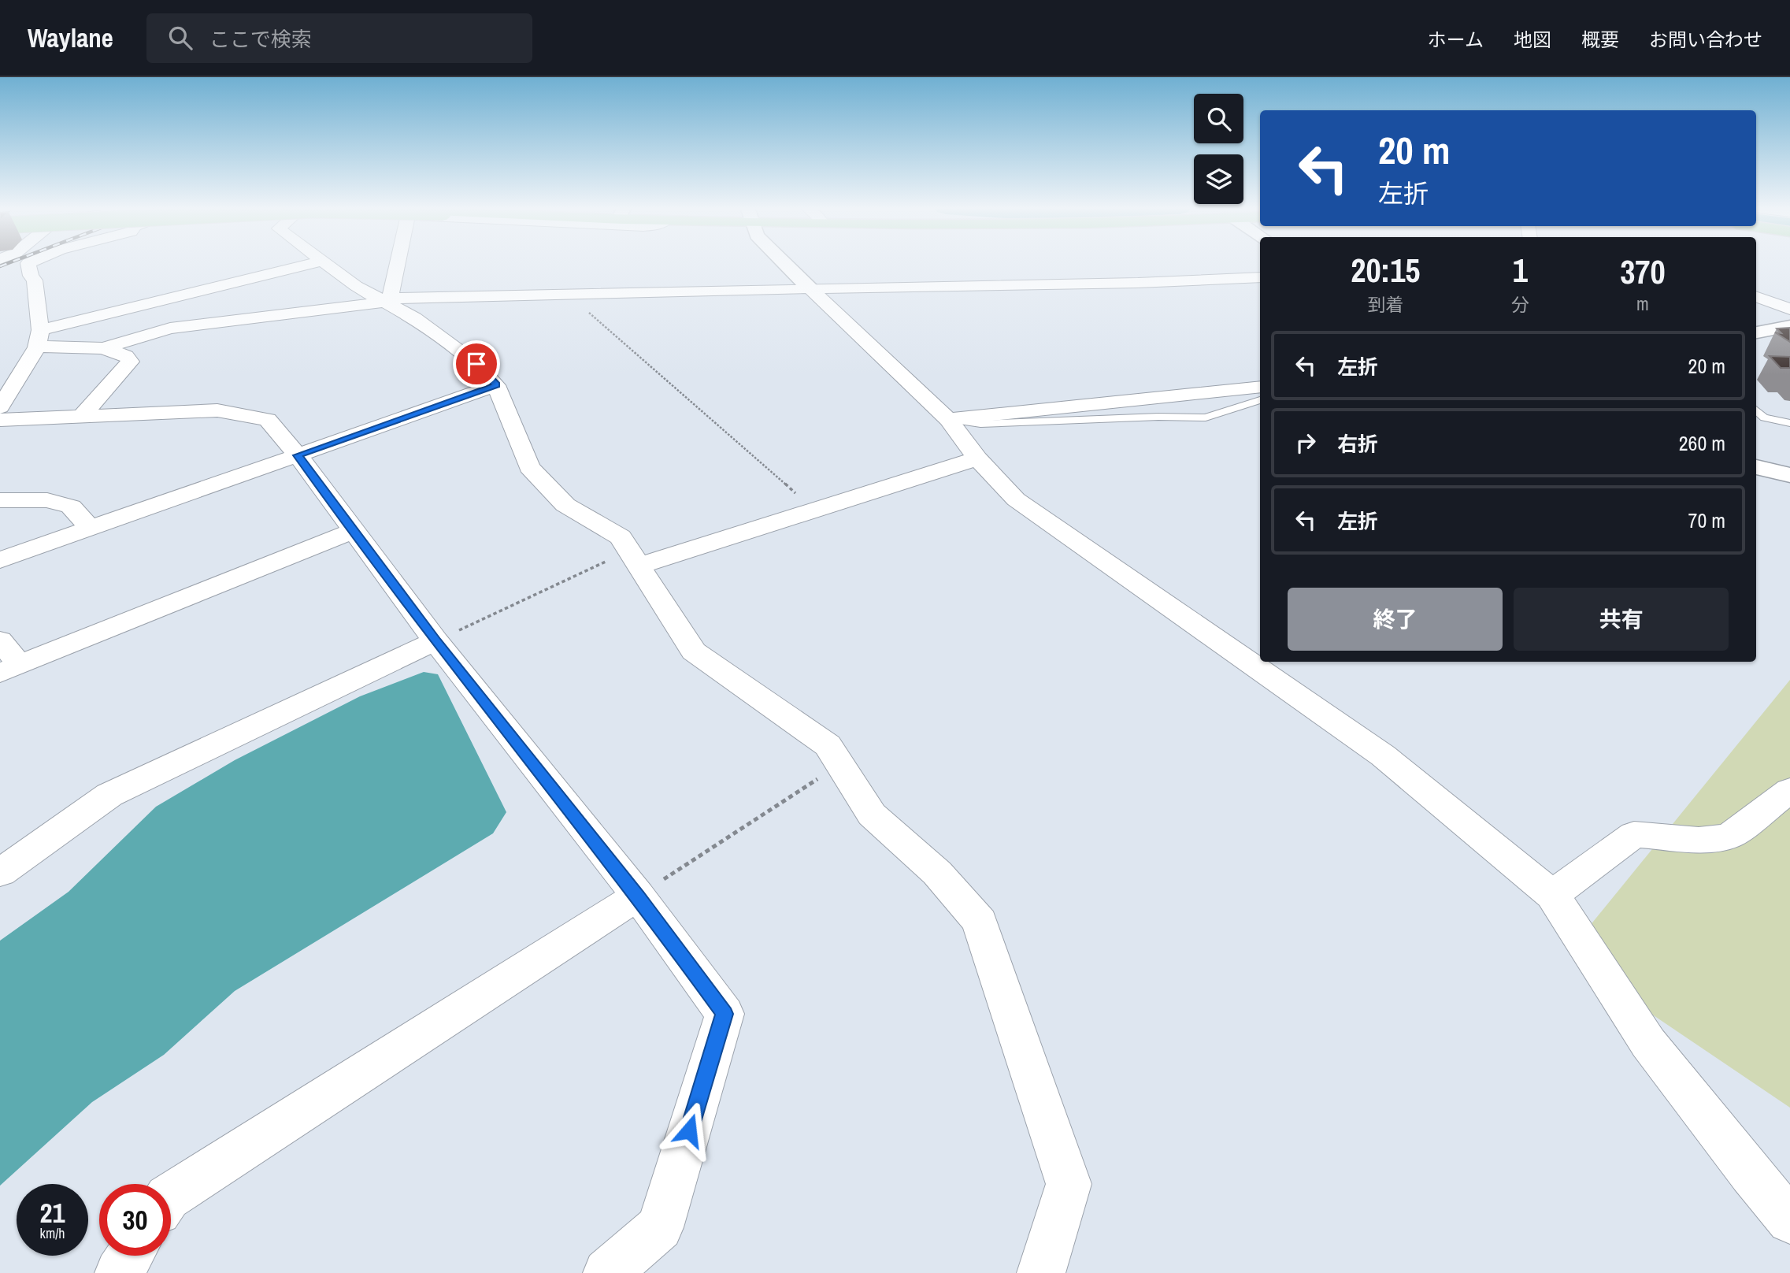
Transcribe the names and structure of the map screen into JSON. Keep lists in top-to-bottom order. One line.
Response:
{"page":{"header":"Waylane","search":"ここで検索","nav":["ホーム","地図","概要","お問い合わせ"],"turn":["20 m","左折"],"eta":["20:15","到着","1","分","370","m"],"list":[{"name":"左折","value":"20 m"},{"name":"右折","value":"260 m"},{"name":"左折","value":"70 m"}],"buttons":["終了","共有"],"speed":"21 km/h","limit":"30"}}
